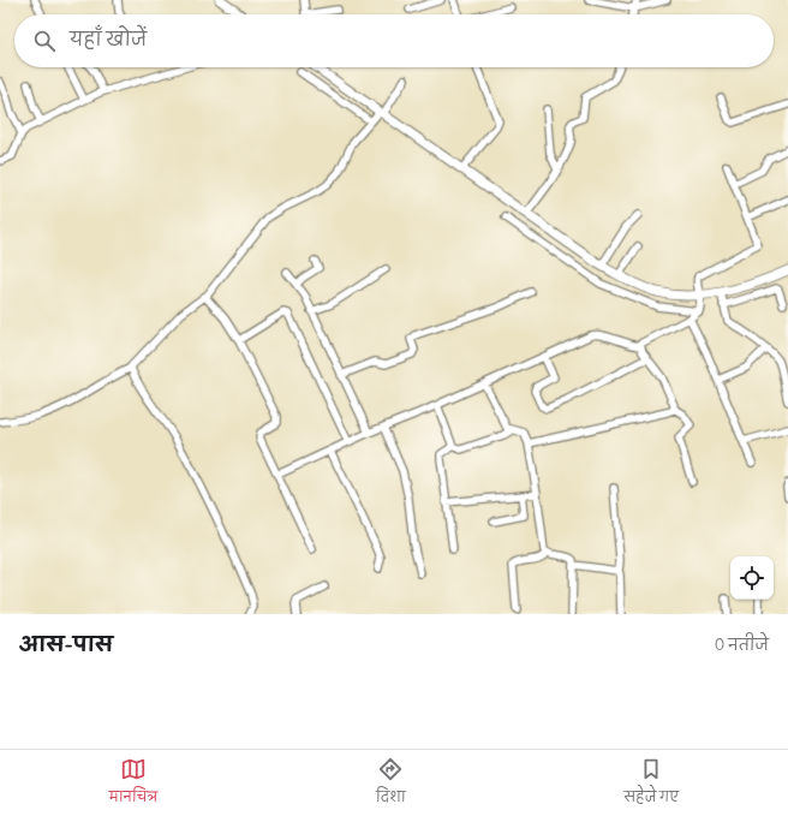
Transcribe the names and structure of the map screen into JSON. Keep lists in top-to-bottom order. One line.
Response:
{"page":{"search":"यहाँ खोजें","heading":["आस-पास","0 नतीजे"],"nav":["मानचित्र","दिशा","सहेजे गए"]}}
